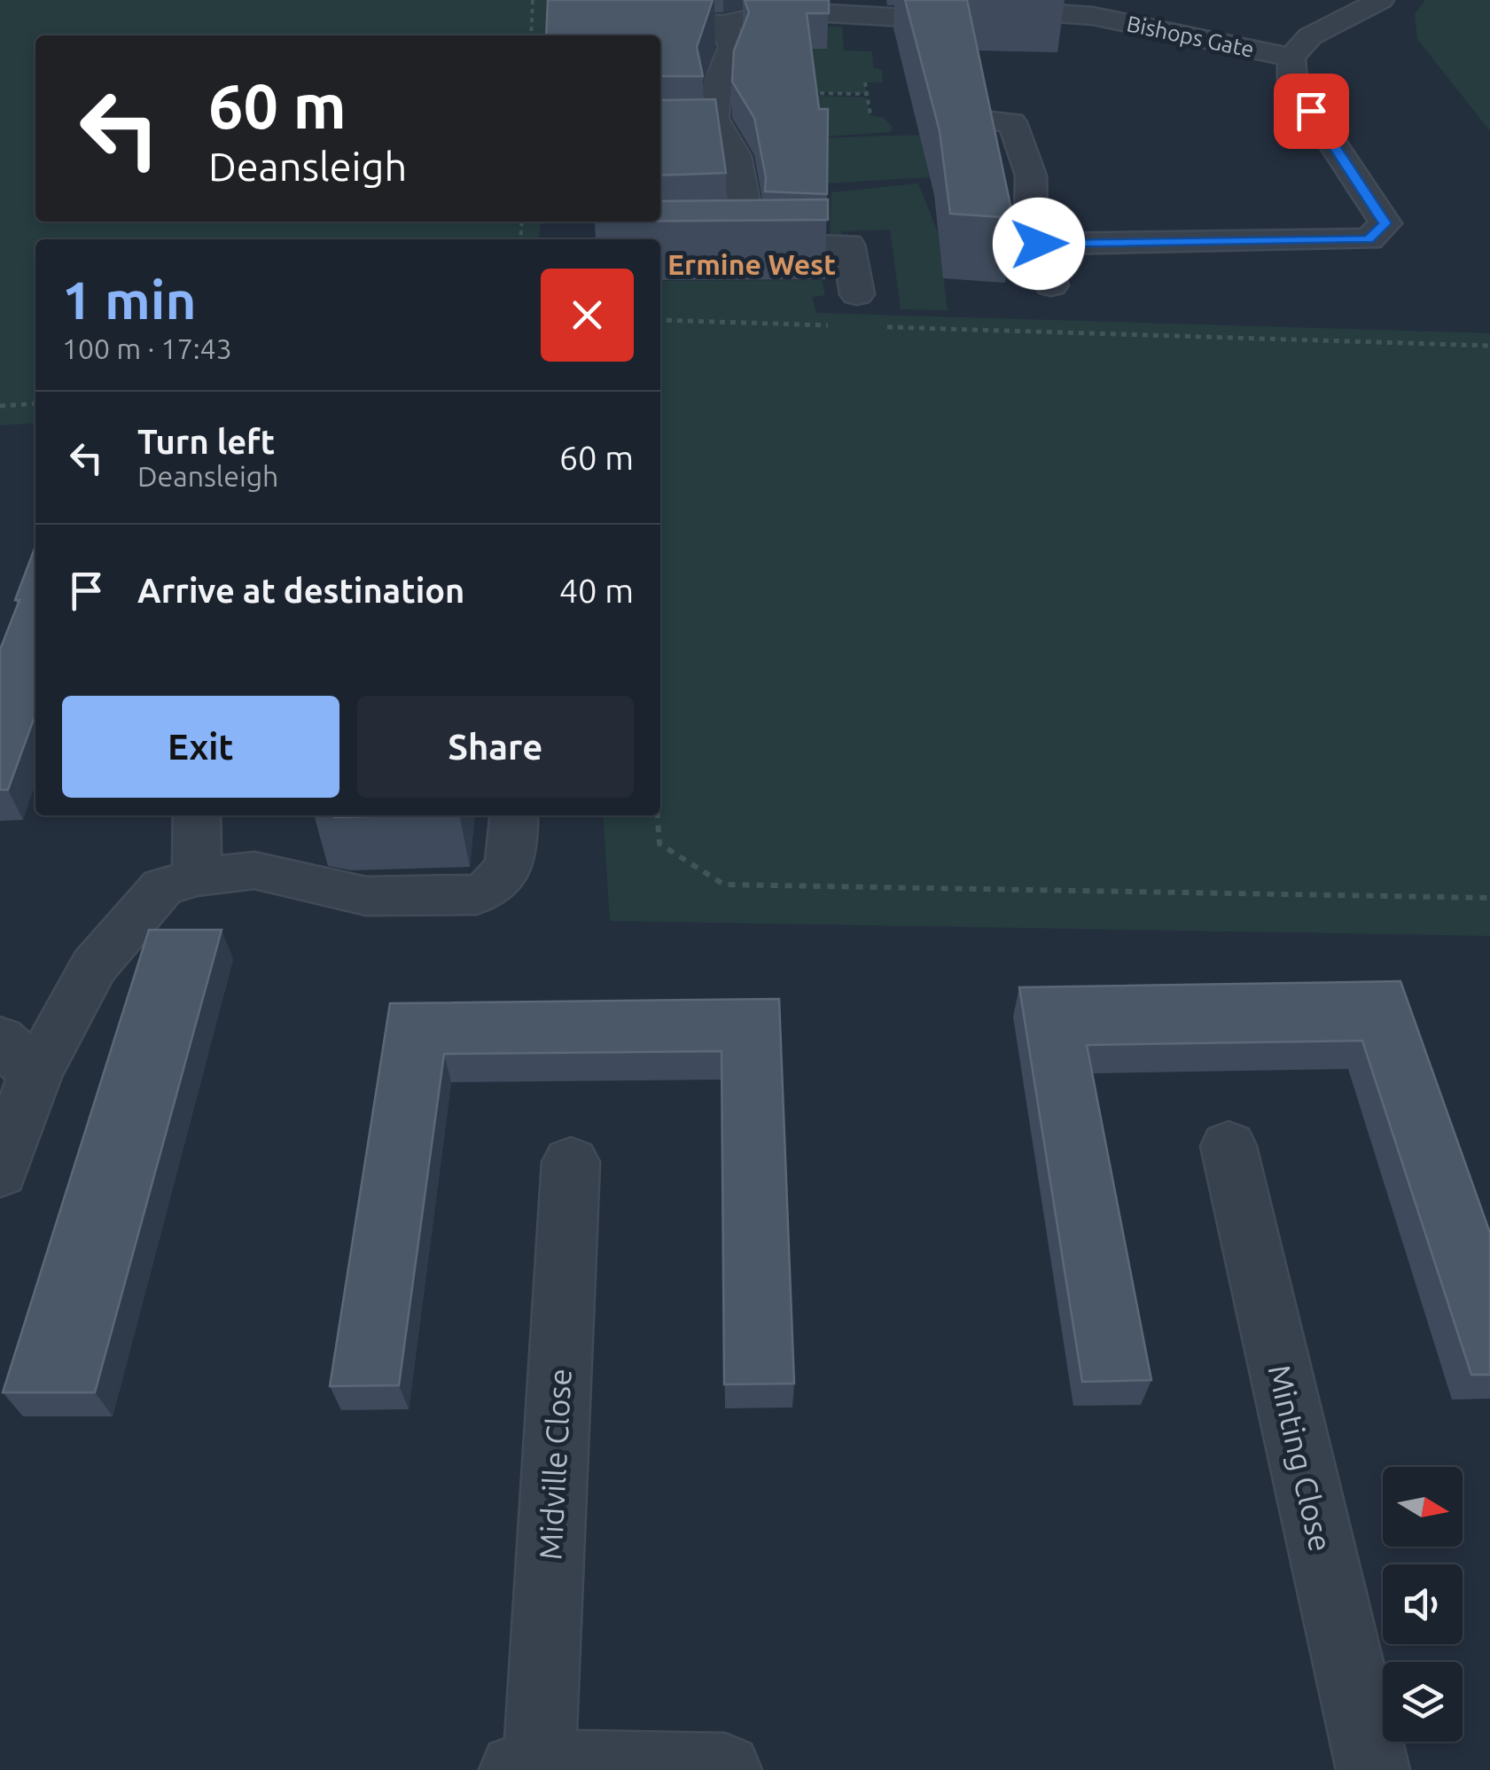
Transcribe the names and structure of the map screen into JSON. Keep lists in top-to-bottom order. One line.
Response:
{"streets":{"street":["Bishops Gate","Minting Close","Midville Close"]},"districts":["Ermine West"],"north":"right","page":{"turn":["60 m","Deansleigh"],"heading":["1 min","100 m · 17:43"],"list":[{"name":"Turn left","note":"Deansleigh","value":"60 m"},{"name":"Arrive at destination","value":"40 m"}],"buttons":["Exit","Share"]}}
